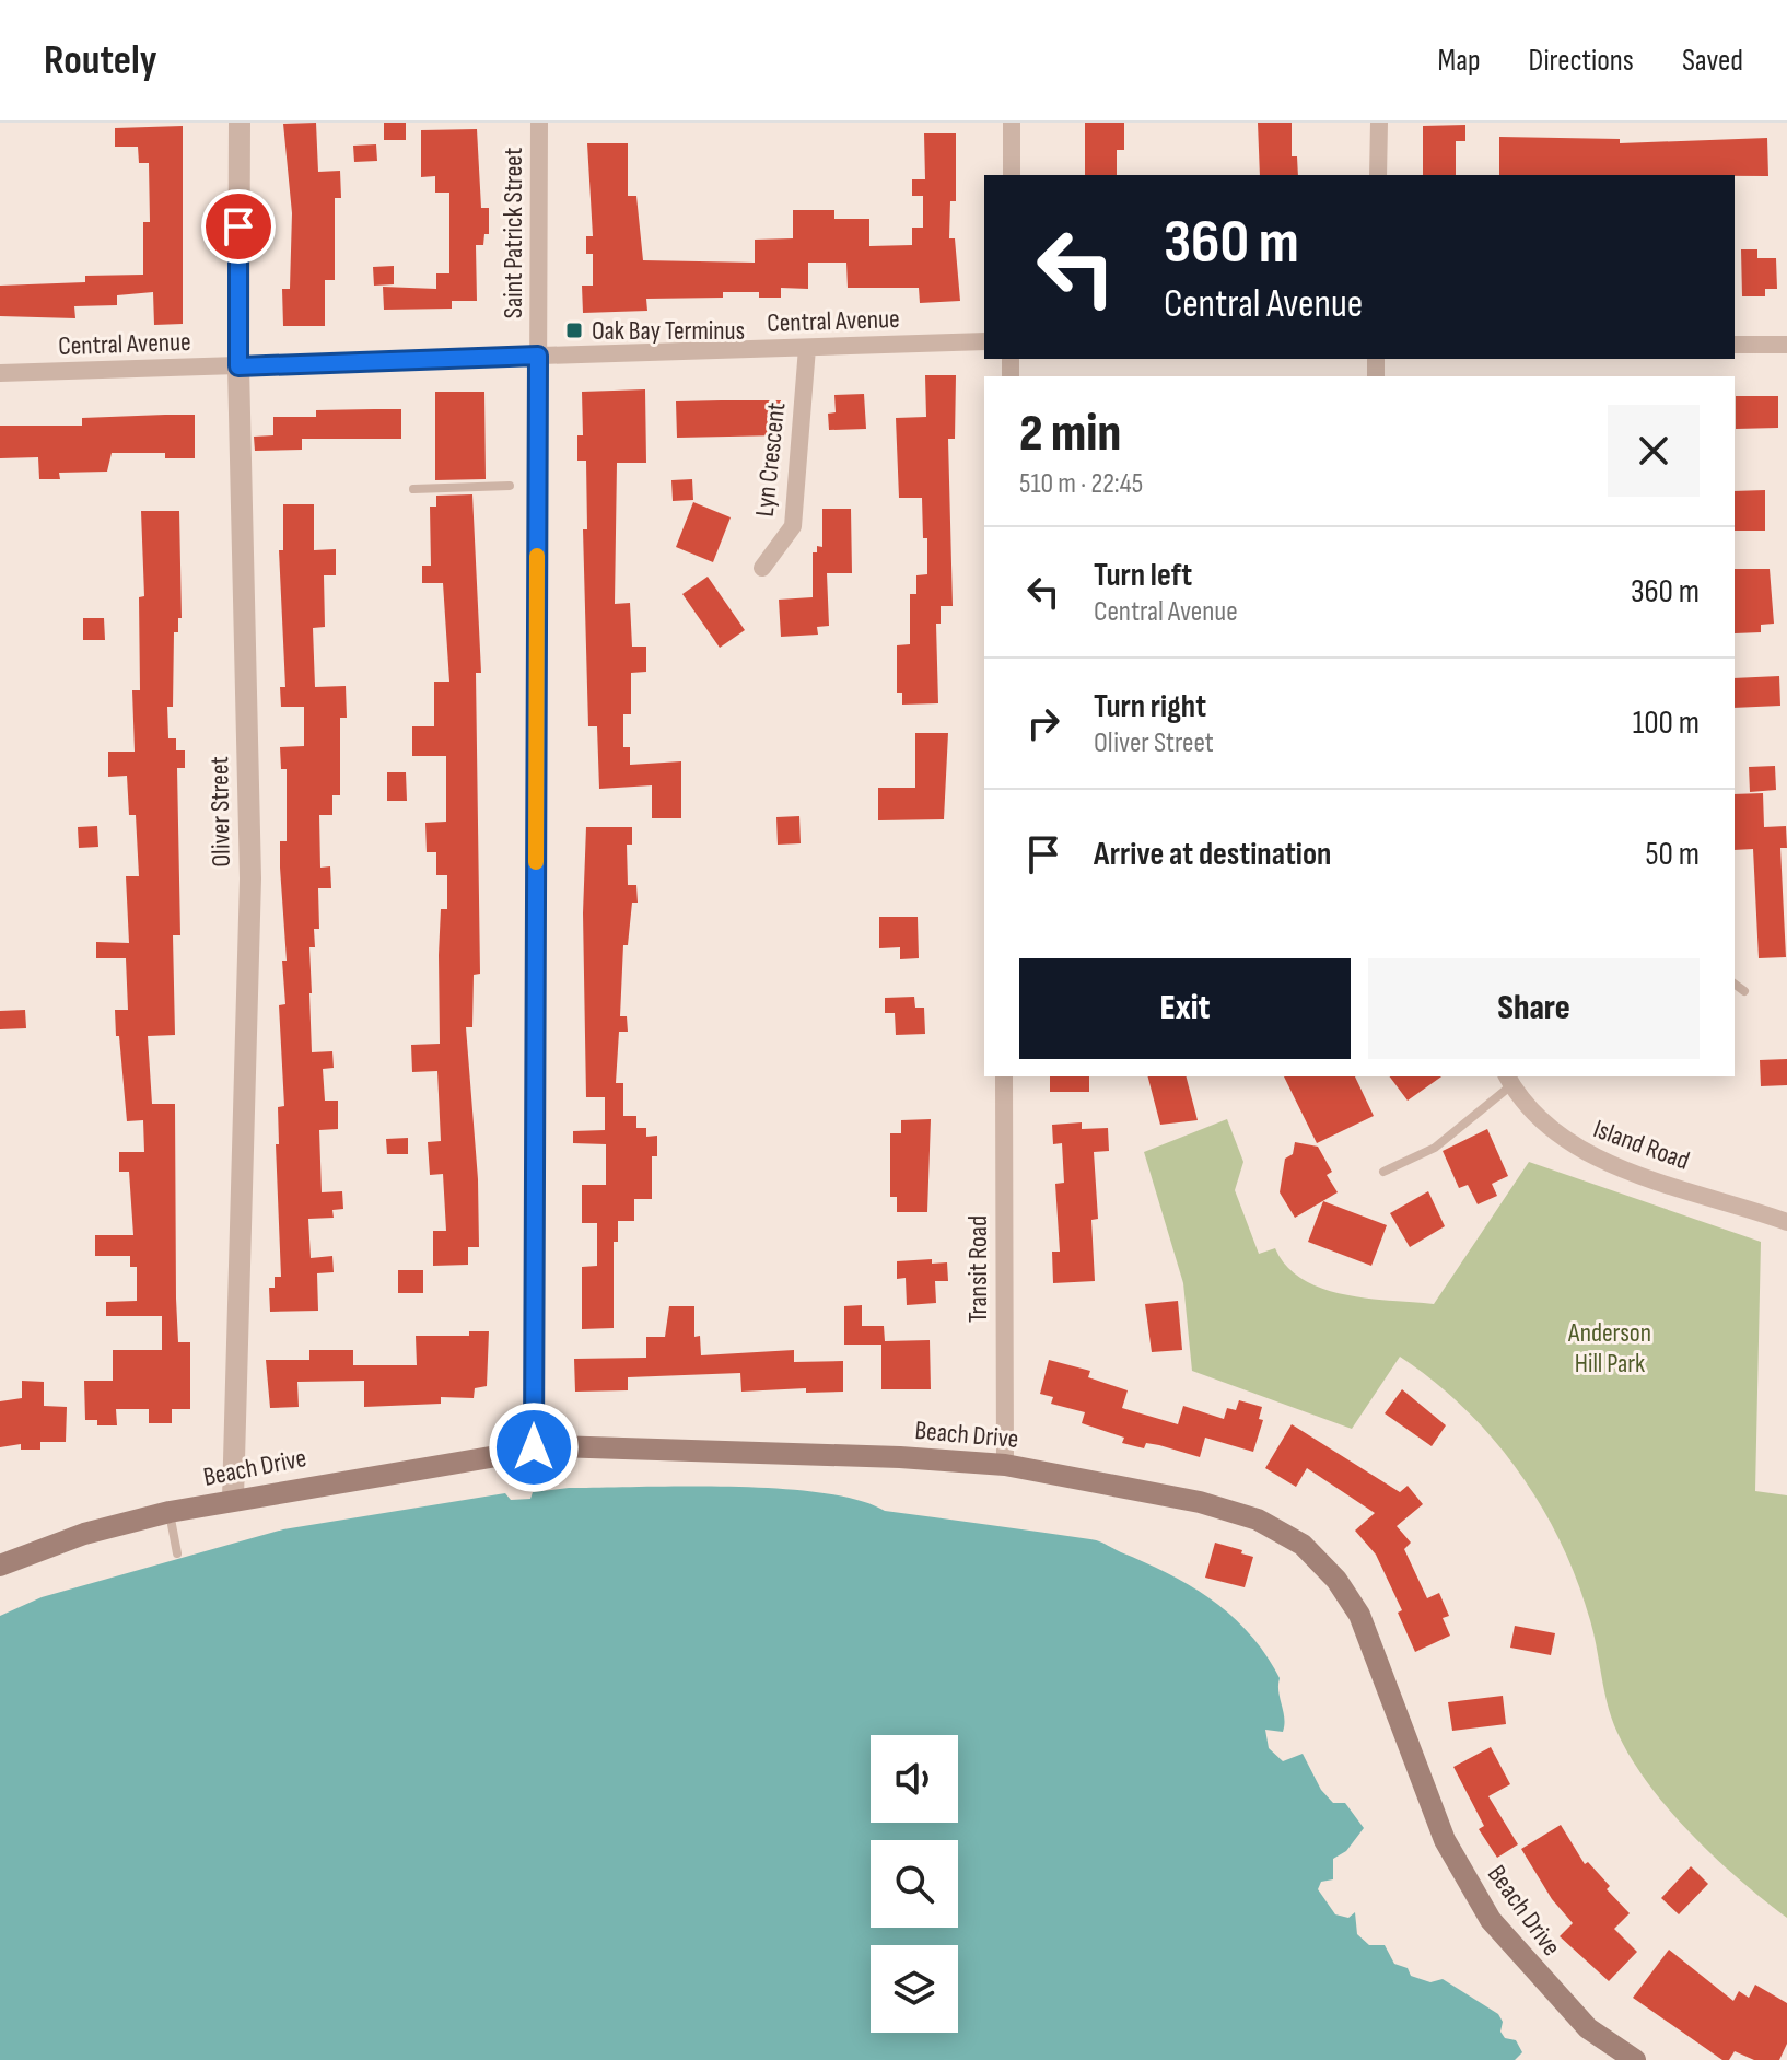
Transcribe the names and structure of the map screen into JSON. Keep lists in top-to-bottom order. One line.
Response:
{"streets":{"main road":["Beach Drive"],"street":["Saint Patrick Street","Central Avenue","Lyn Crescent","Oliver Street","Island Road","Transit Road"]},"crossings":[["Saint Patrick Street","Central Avenue"],["Saint Patrick Street","Beach Drive"],["Central Avenue","Lyn Crescent"],["Central Avenue","Oliver Street"],["Oliver Street","Beach Drive"],["Transit Road","Beach Drive"]],"parks":["Anderson Hill Park"],"places":{"transit":["Oak Bay Terminus"]},"page":{"header":"Routely","nav":["Map","Directions","Saved"],"turn":["360 m","Central Avenue"],"heading":["2 min","510 m · 22:45"],"list":[{"name":"Turn left","note":"Central Avenue","value":"360 m"},{"name":"Turn right","note":"Oliver Street","value":"100 m"},{"name":"Arrive at destination","value":"50 m"}],"buttons":["Exit","Share"]}}
